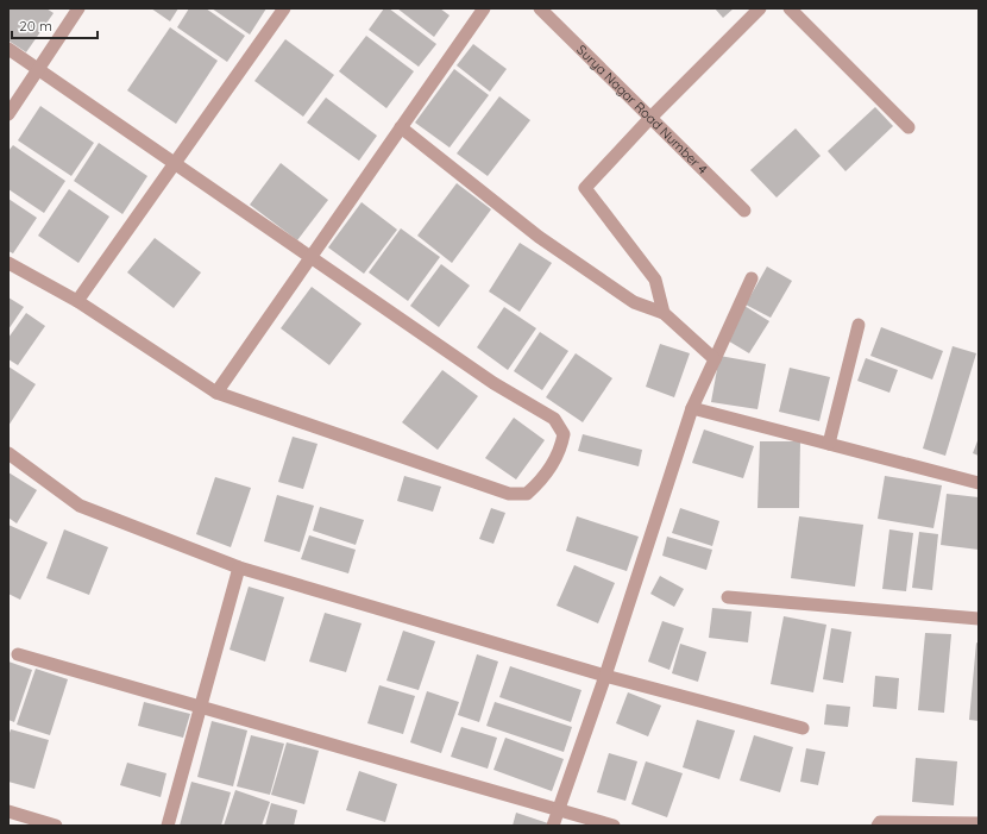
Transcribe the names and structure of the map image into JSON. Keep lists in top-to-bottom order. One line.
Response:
{"streets":{"street":["Surya Nagar Road Number 4"]},"scale_bar":"20 m"}
